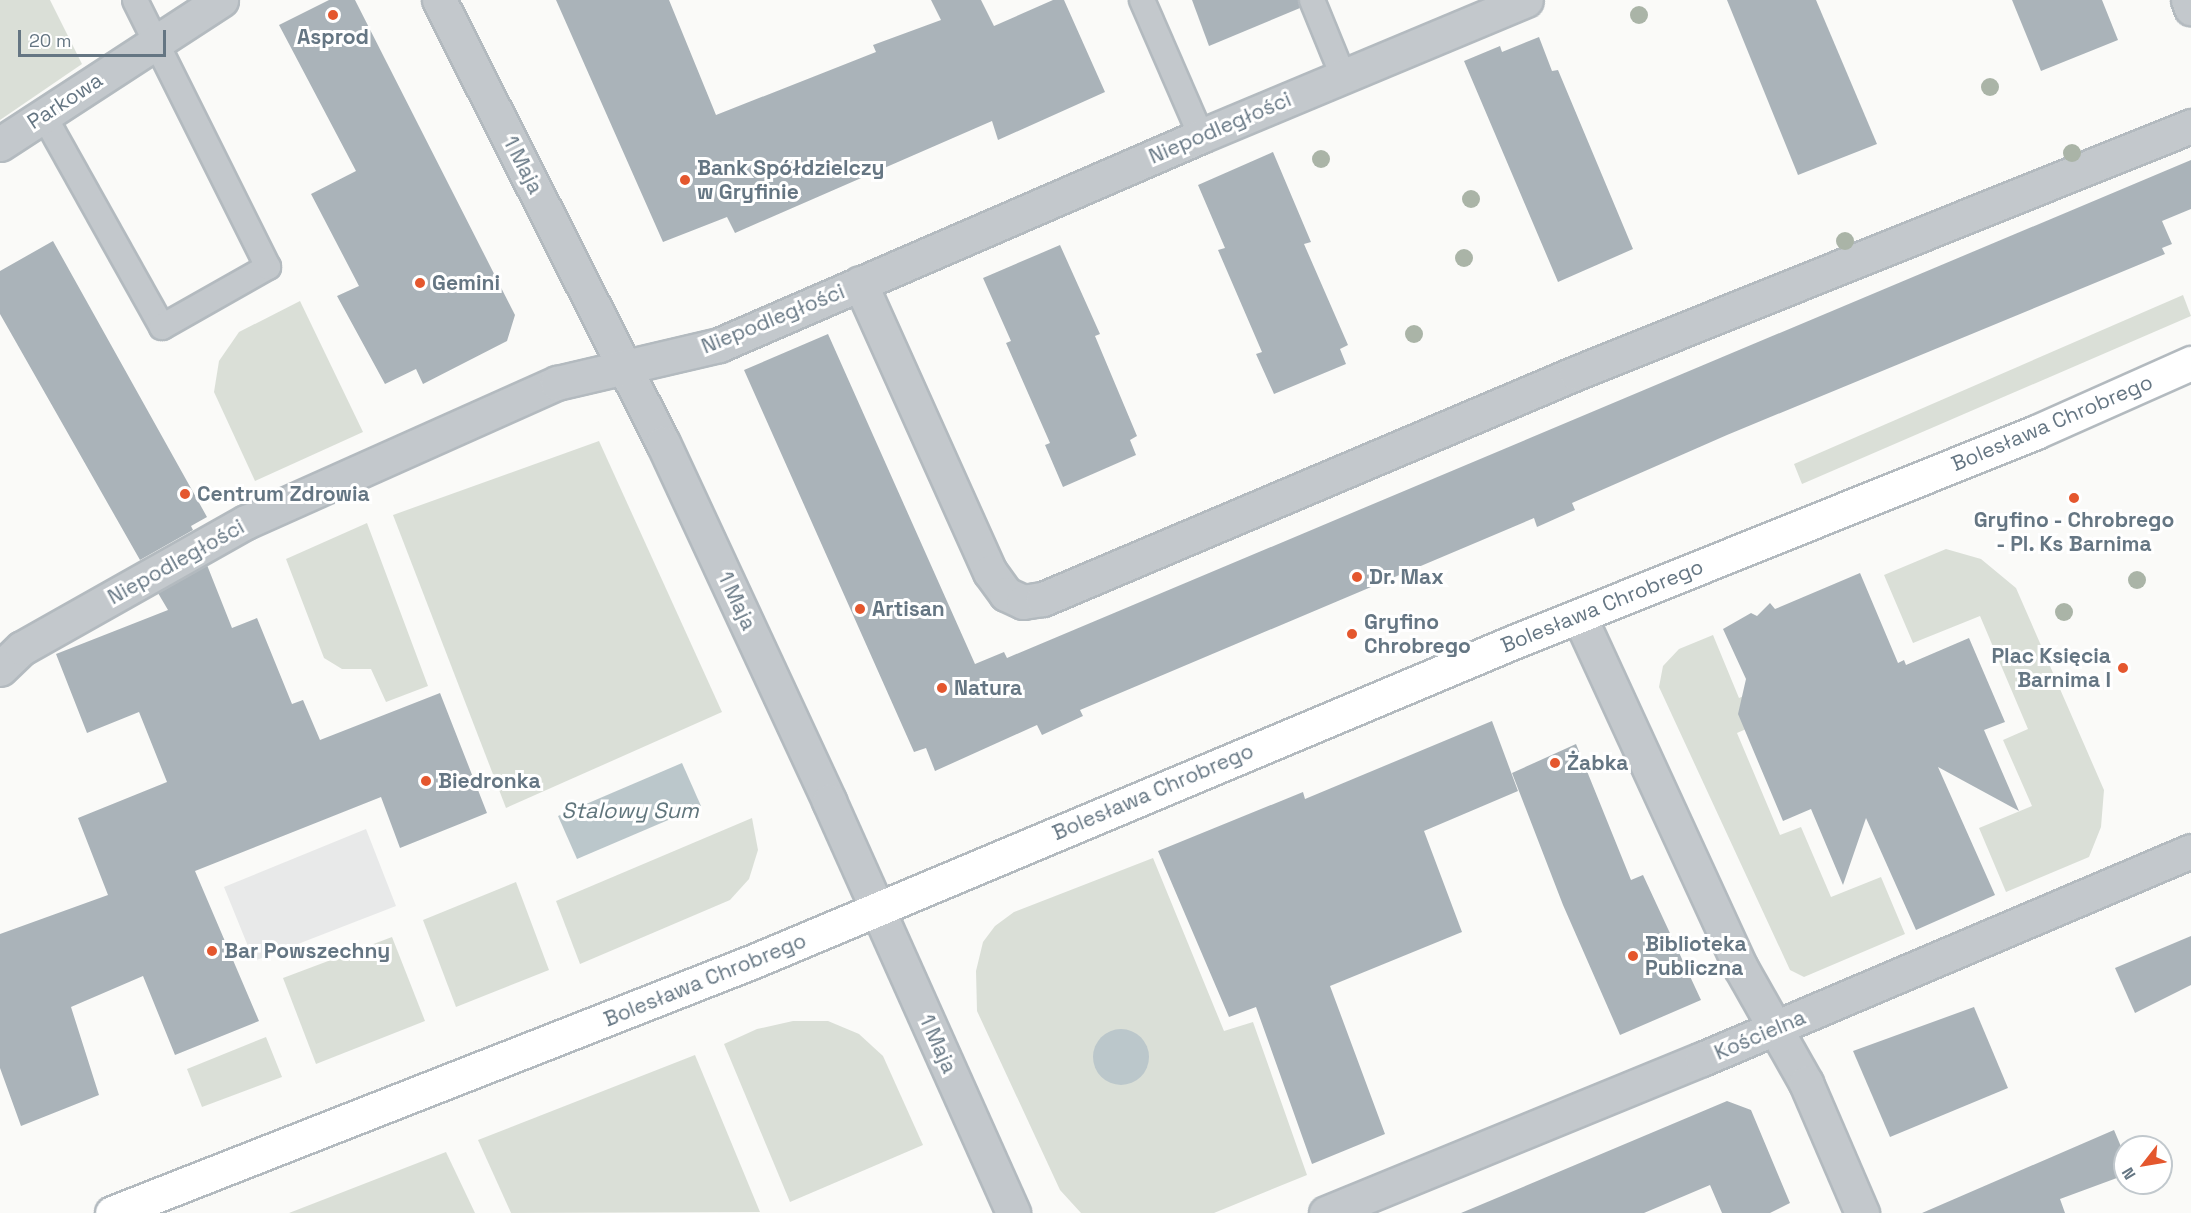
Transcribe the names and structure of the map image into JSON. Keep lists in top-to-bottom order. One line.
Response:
{"streets":{"main road":["Bolesława Chrobrego"],"street":["Parkowa","Niepodległości","1 Maja","Kościelna"]},"crossings":[["Niepodległości","1 Maja"],["1 Maja","Bolesława Chrobrego"]],"water":["Stalowy Sum"],"places":["Asprod","Bank Spółdzielczy w Gryfinie","Gemini","Centrum Zdrowia","Gryfino - Chrobrego - Pl. Ks Barnima","Dr. Max","Artisan","Gryfino Chrobrego","Plac Księcia Barnima I","Natura","Żabka","Biedronka","Bar Powszechny","Biblioteka Publiczna"],"scale_bar":"20 m","north":"bottom left"}
